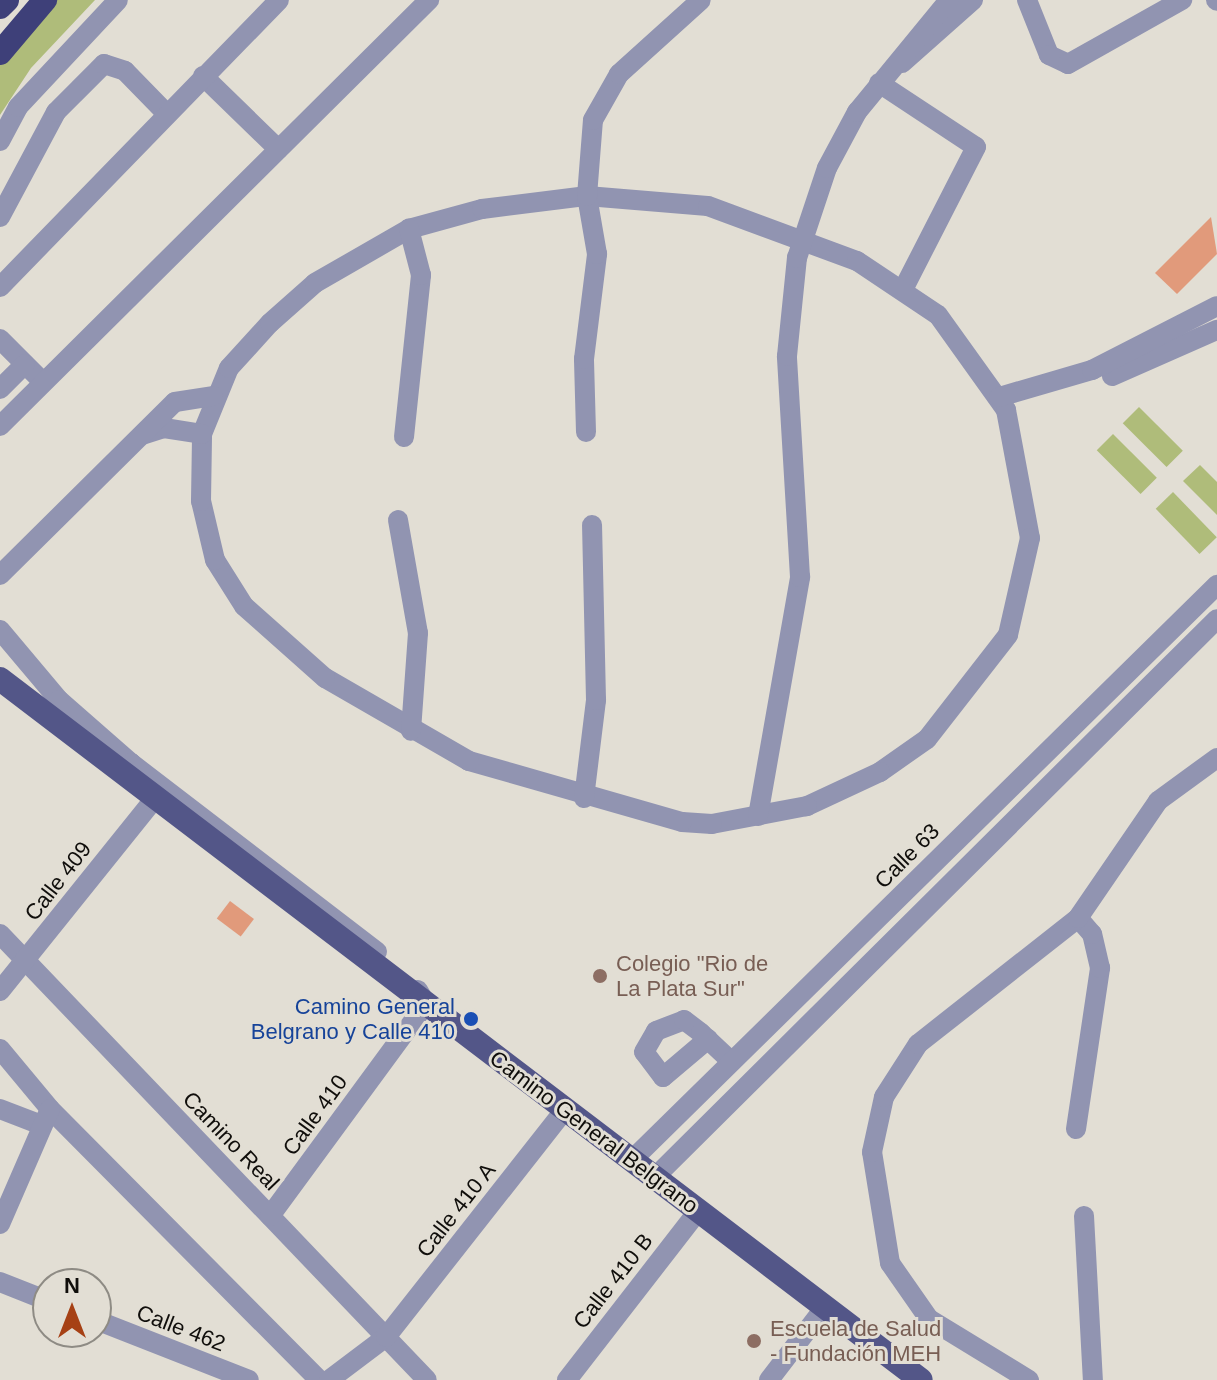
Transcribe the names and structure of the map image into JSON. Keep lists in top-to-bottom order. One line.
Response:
{"streets":{"main road":["Camino General Belgrano"],"street":["Calle 63","Calle 409","Calle 410","Camino Real","Calle 410 A","Calle 410 B","Calle 462"]},"crossings":[["Calle 63","Camino General Belgrano"],["Calle 409","Camino General Belgrano"],["Calle 409","Camino Real"],["Calle 410","Camino General Belgrano"],["Calle 410","Camino Real"],["Camino General Belgrano","Calle 410 A"],["Camino General Belgrano","Calle 410 B"],["Camino Real","Calle 410 A"]],"places":["Colegio \"Rio de La Plata Sur\"","Camino General Belgrano y Calle 410","Escuela de Salud - Fundación MEH"],"north":"top"}
